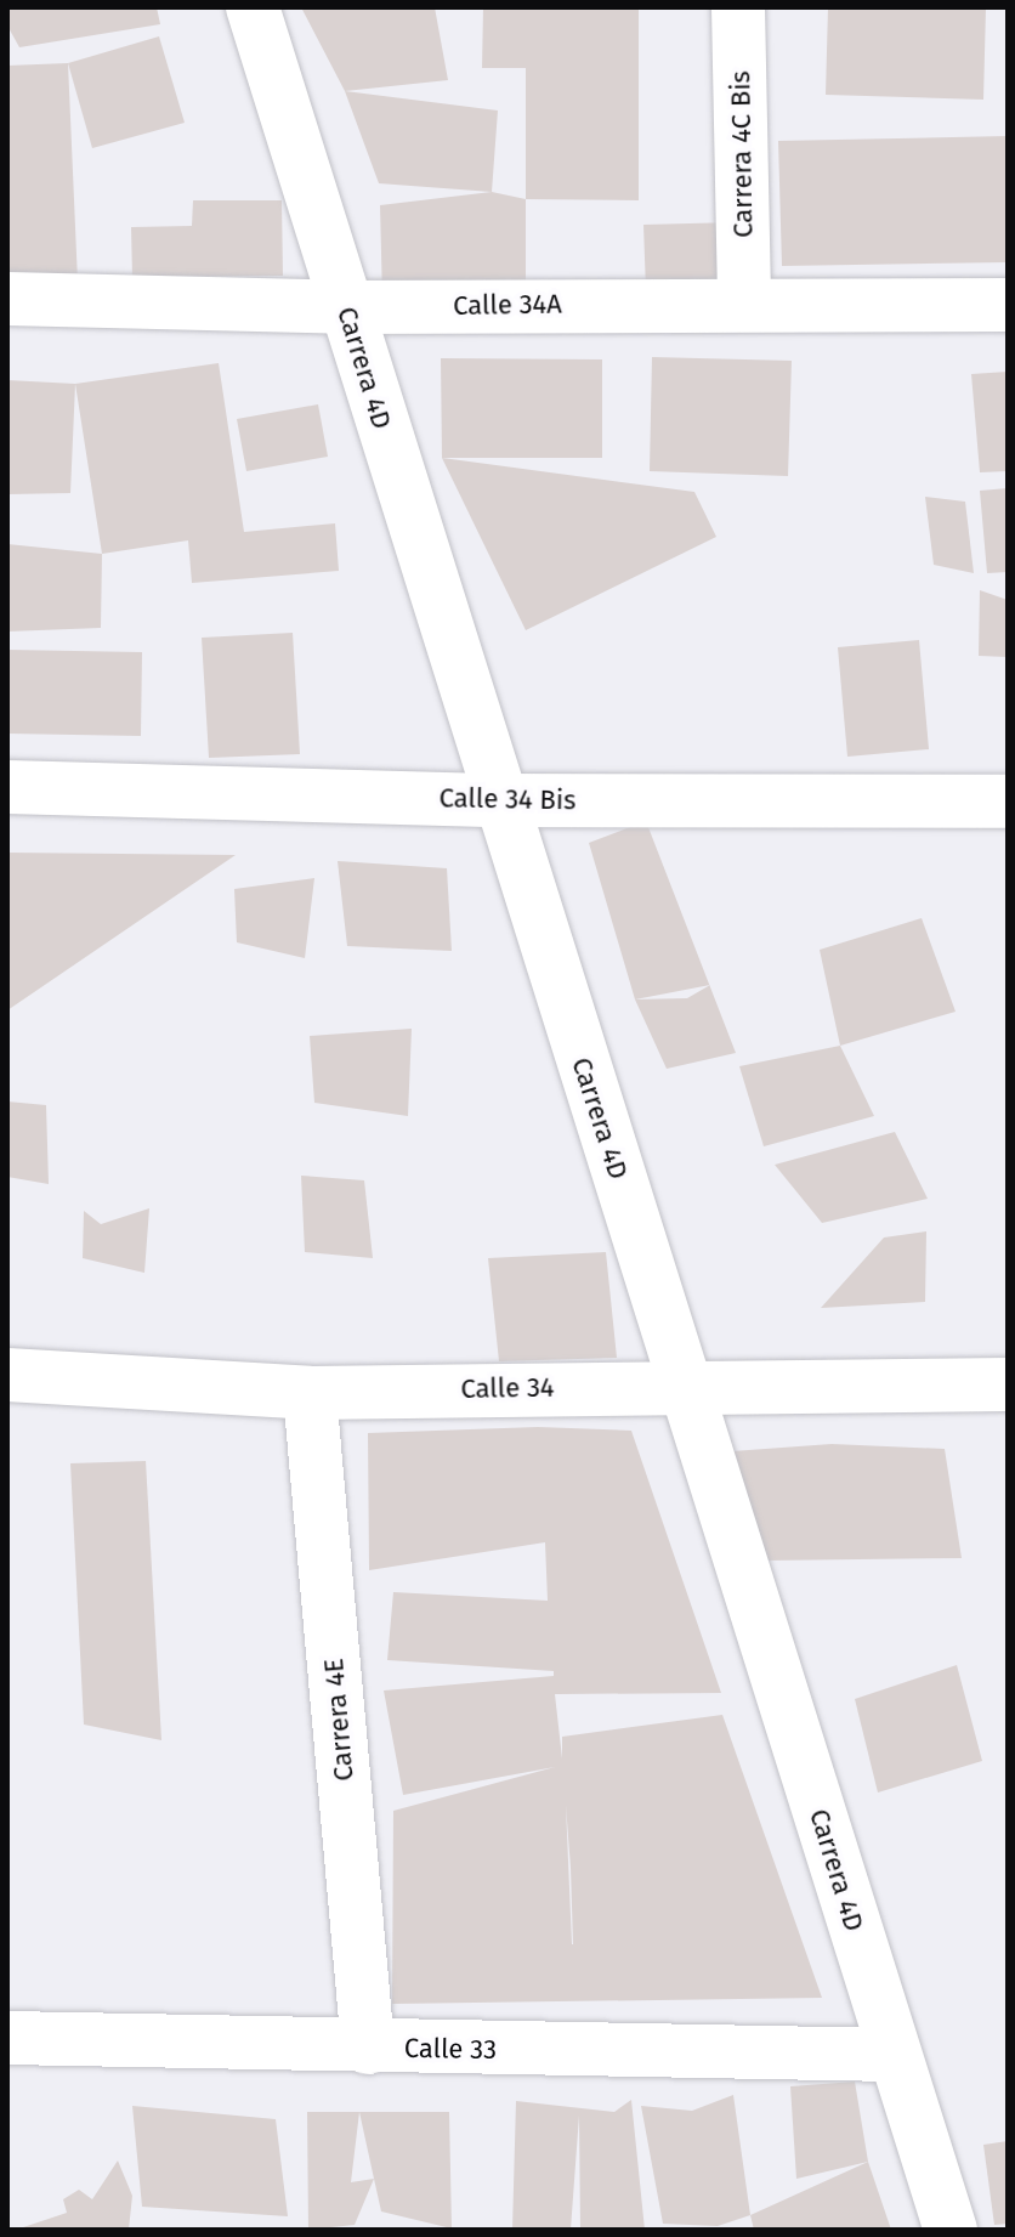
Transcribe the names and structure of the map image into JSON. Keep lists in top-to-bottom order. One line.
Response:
{"streets":{"street":["Carrera 4C Bis","Calle 34A","Carrera 4D","Calle 34 Bis","Calle 34","Carrera 4E","Calle 33"]},"crossings":[["Carrera 4C Bis","Calle 34A"],["Calle 34A","Carrera 4D"],["Carrera 4D","Calle 34 Bis"],["Carrera 4D","Calle 34"],["Carrera 4D","Calle 33"],["Calle 34","Carrera 4E"],["Carrera 4E","Calle 33"]]}
